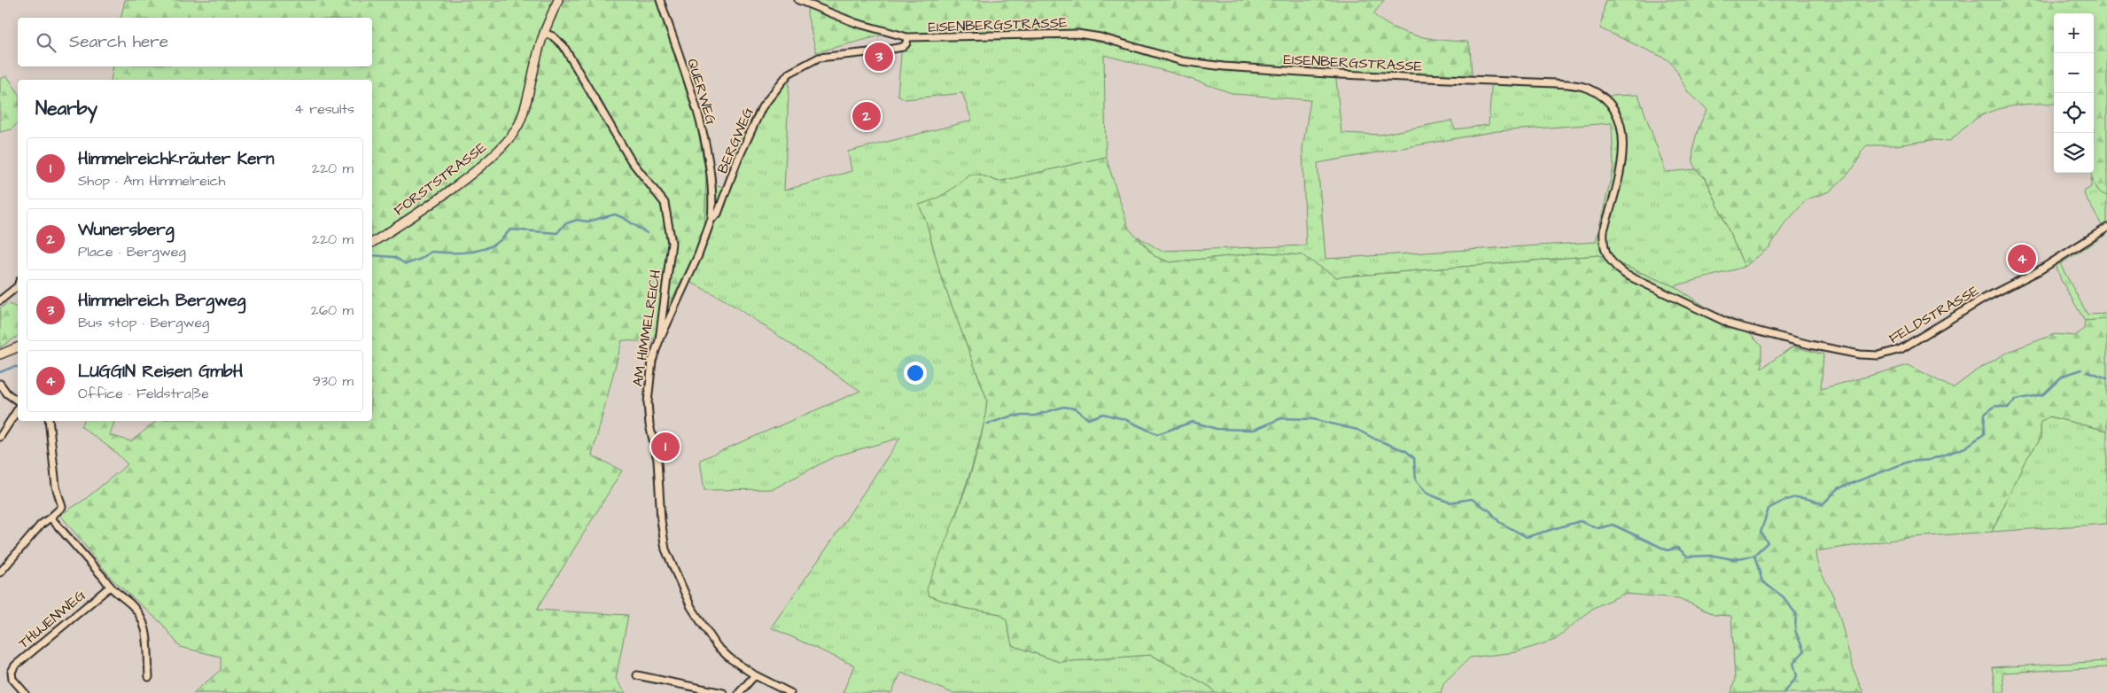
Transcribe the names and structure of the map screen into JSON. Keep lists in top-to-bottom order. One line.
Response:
{"streets":{"street":["EISENBERGSTRASSE","QUERWEG","BERGWEG","FORSTSTRASSE","FELDSTRASSE","AM HIMMELREICH","THUJENWEG"]},"crossings":[["EISENBERGSTRASSE","BERGWEG"],["EISENBERGSTRASSE","FELDSTRASSE"],["QUERWEG","BERGWEG"],["BERGWEG","AM HIMMELREICH"],["FORSTSTRASSE","AM HIMMELREICH"]],"page":{"map_buttons":["+","−"],"search":"Search here","pins":["3","2","4","1"],"heading":["Nearby","4 results"],"list":[{"mark":"1","name":"Himmelreichkräuter Kern","note":"Shop · Am Himmelreich","value":"220 m"},{"mark":"2","name":"Wunersberg","note":"Place · Bergweg","value":"220 m"},{"mark":"3","name":"Himmelreich Bergweg","note":"Bus stop · Bergweg","value":"260 m"},{"mark":"4","name":"LUGGIN Reisen GmbH","note":"Office · Feldstraße","value":"930 m"}]}}
